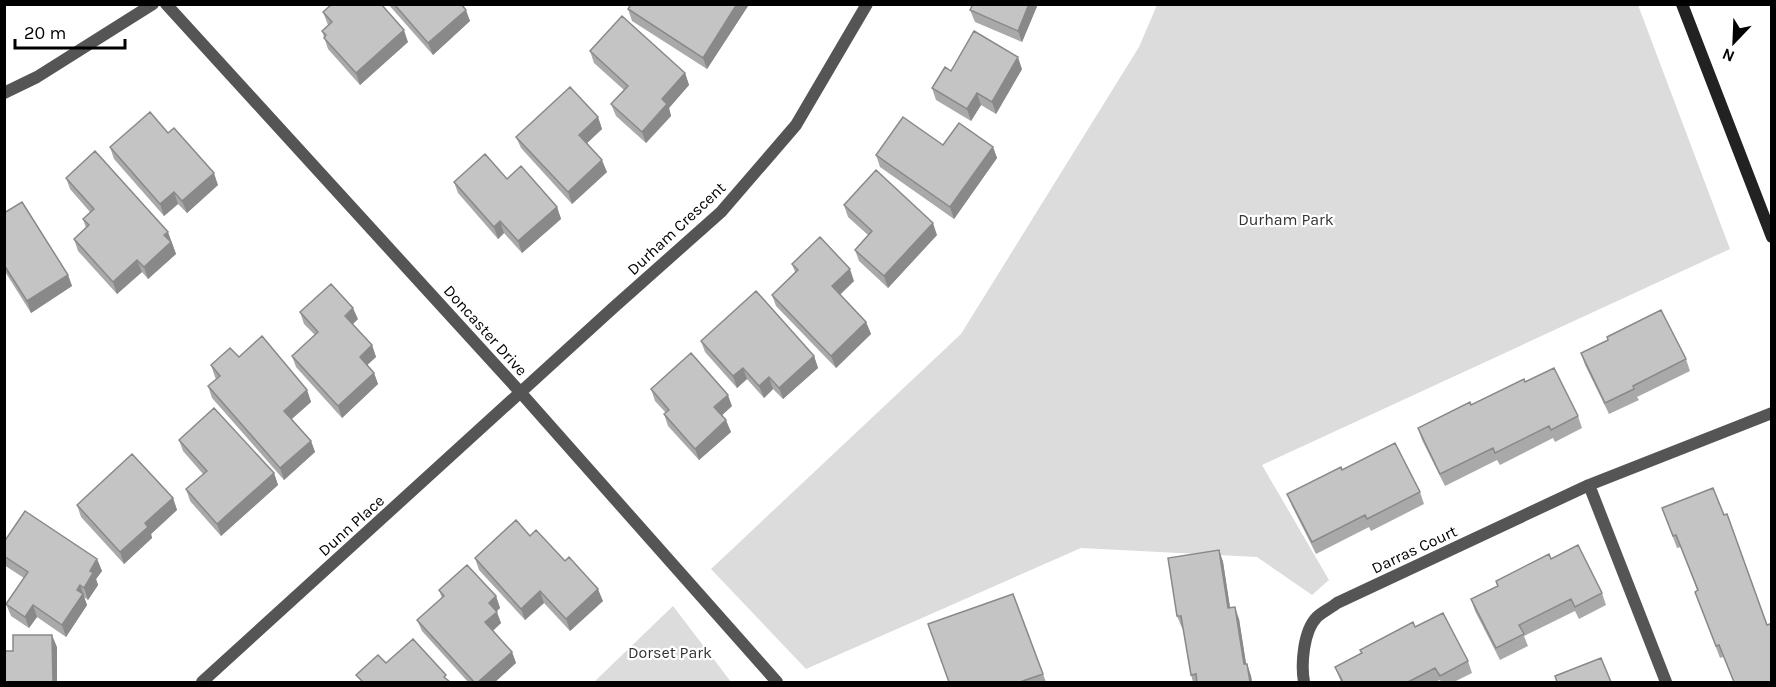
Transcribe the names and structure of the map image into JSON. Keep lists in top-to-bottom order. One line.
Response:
{"streets":{"street":["Durham Crescent","Doncaster Drive","Dunn Place","Darras Court"]},"crossings":[["Durham Crescent","Doncaster Drive"],["Durham Crescent","Dunn Place"],["Doncaster Drive","Dunn Place"]],"parks":["Durham Park","Dorset Park"],"scale_bar":"20 m","north":"bottom left"}
